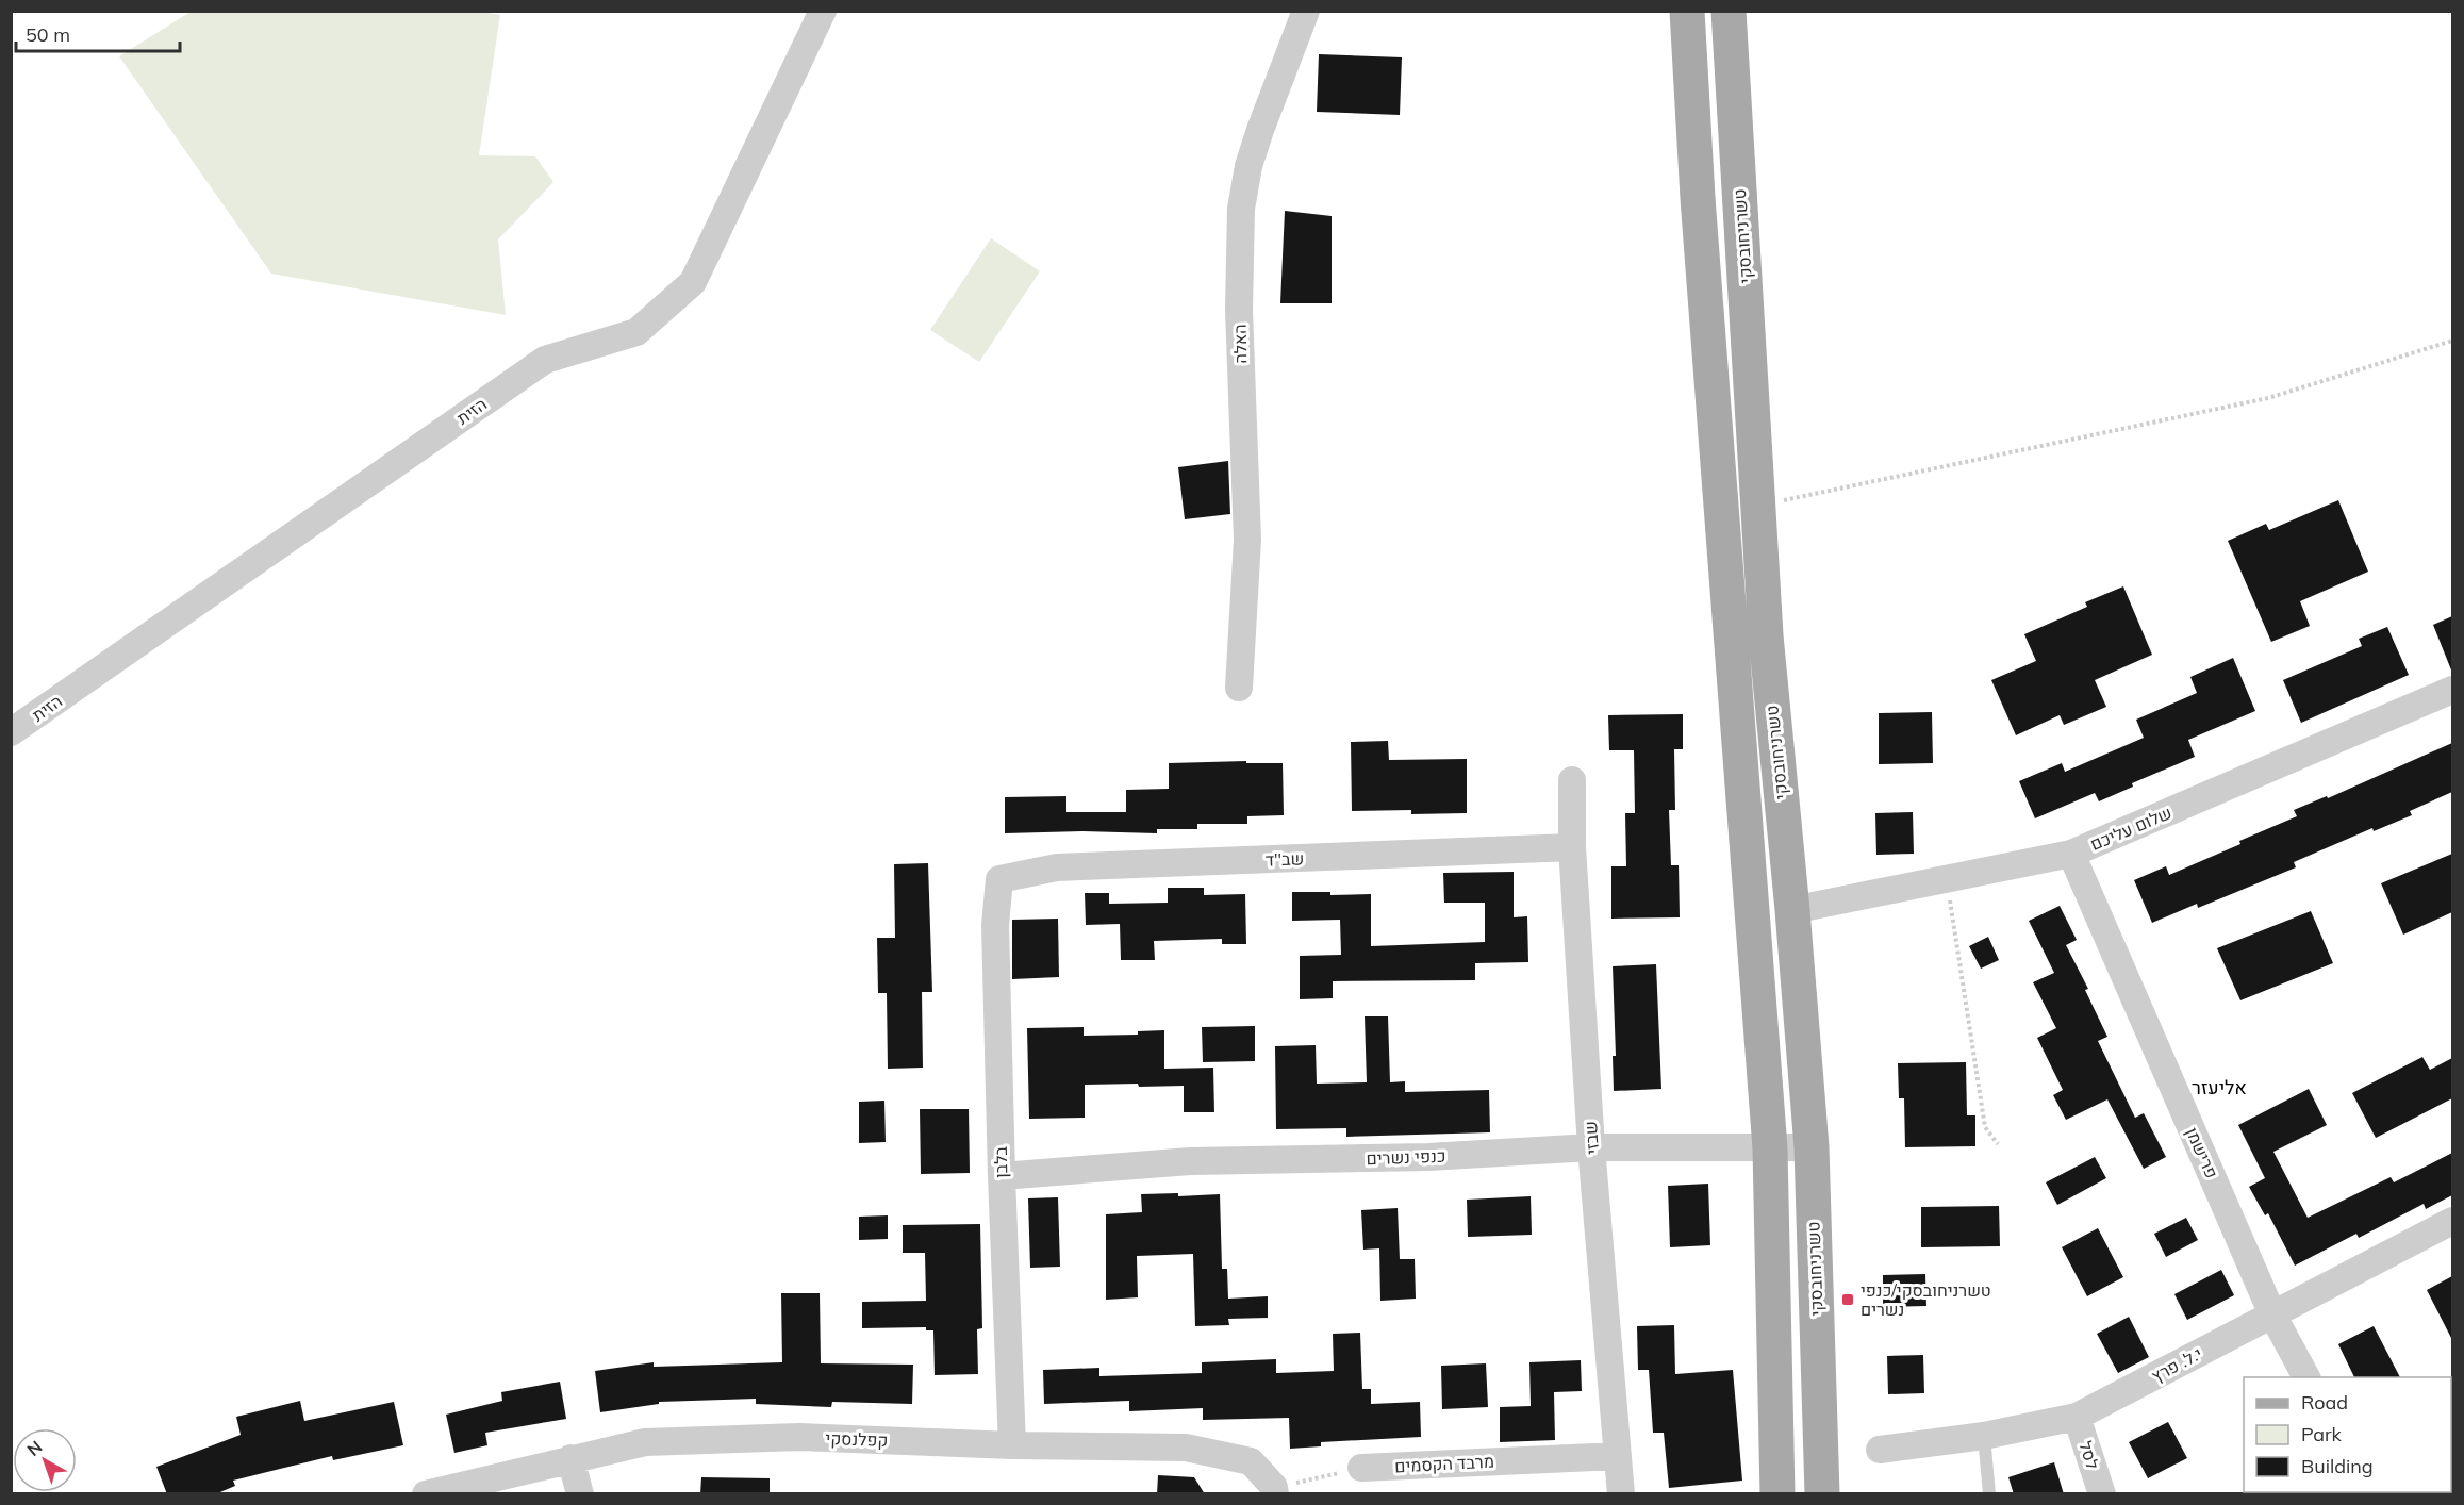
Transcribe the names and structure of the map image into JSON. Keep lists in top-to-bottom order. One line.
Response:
{"streets":{"main road":["טשרניחובסקי"],"street":["האלה","הזית","שלום עליכם","שב''ד","שבזי","פרישמן","כנפי נשרים","בלבן","י.ל. פרץ","קפלנסקי","לסל","מרבד הקסמים"]},"crossings":[["טשרניחובסקי","שלום עליכם"],["טשרניחובסקי","כנפי נשרים"],["שלום עליכם","פרישמן"],["שב''ד","שבזי"],["שב''ד","בלבן"],["שבזי","כנפי נשרים"],["שבזי","מרבד הקסמים"],["פרישמן","י.ל. פרץ"],["כנפי נשרים","בלבן"],["בלבן","קפלנסקי"],["י.ל. פרץ","לסל"]],"districts":["אליעזר"],"places":{"transit":["טשרניחובסקי/כנפי נשרים"]},"legend":["Road","Park","Building"],"scale_bar":"50 m","north":"top left"}
